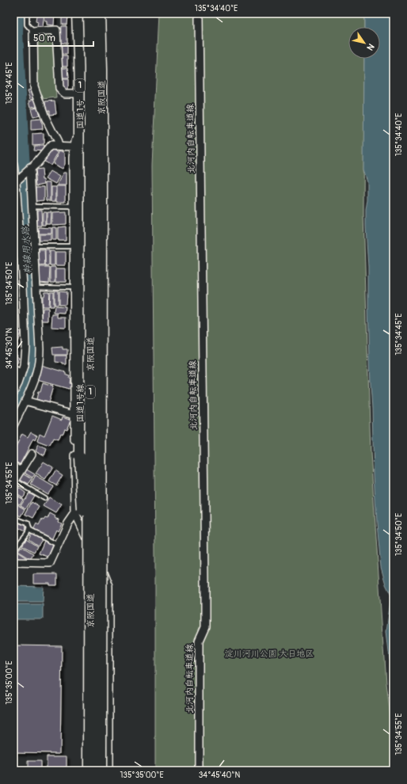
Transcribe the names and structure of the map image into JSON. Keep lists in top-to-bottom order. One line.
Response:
{"streets":{"highway":["1","京阪国道","国道1号","国道1号線"],"street":["北河内自転車道線"]},"crossings":[["京阪国道","国道1号線"],["国道1号","国道1号線"]],"water":["幹線用水路"],"parks":["淀川河川公園 大日地区"],"scale_bar":"50 m","north":"bottom right","coordinates":["135°34'40\"E","135°34'45\"E","135°34'50\"E","34°45'30\"N","135°34'55\"E","135°35'00\"E","34°45'40\"N"]}
